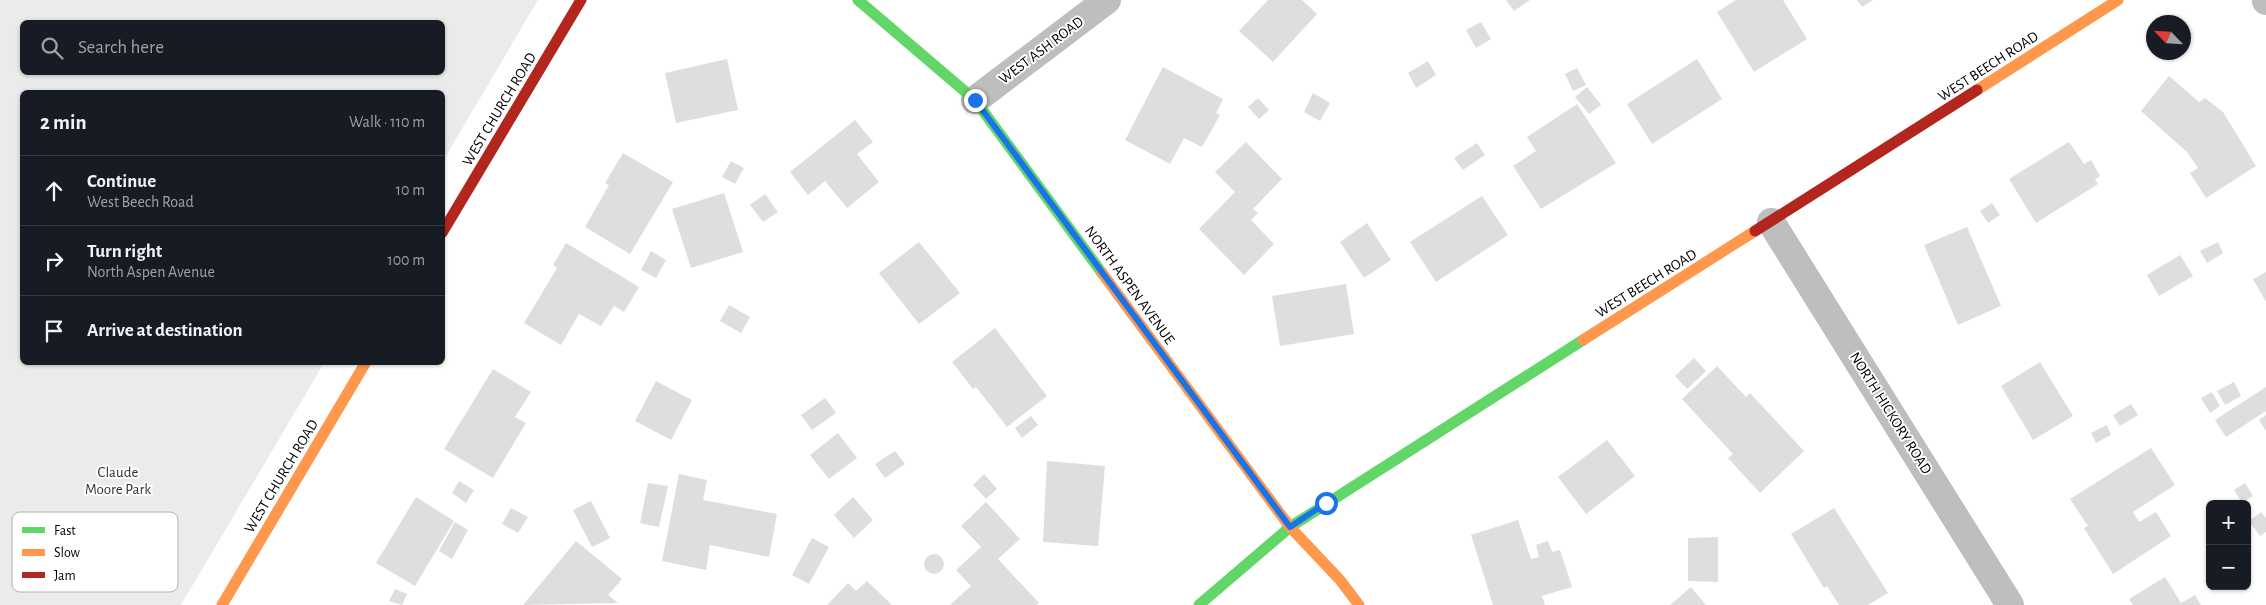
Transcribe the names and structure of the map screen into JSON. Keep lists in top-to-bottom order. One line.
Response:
{"streets":{"street":["WEST ASH ROAD","WEST BEECH ROAD","WEST CHURCH ROAD","NORTH ASPEN AVENUE","NORTH HICKORY ROAD"]},"crossings":[["WEST ASH ROAD","NORTH ASPEN AVENUE"],["WEST BEECH ROAD","NORTH ASPEN AVENUE"],["WEST BEECH ROAD","NORTH HICKORY ROAD"]],"parks":["Claude Moore Park"],"legend":["Fast","Slow","Jam"],"north":"top left","page":{"search":"Search here","heading":["2 min","Walk · 110 m"],"list":[["Continue","West Beech Road","10 m"],["Turn right","North Aspen Avenue","100 m"],"Arrive at destination"],"map_buttons":["+","−"]}}
